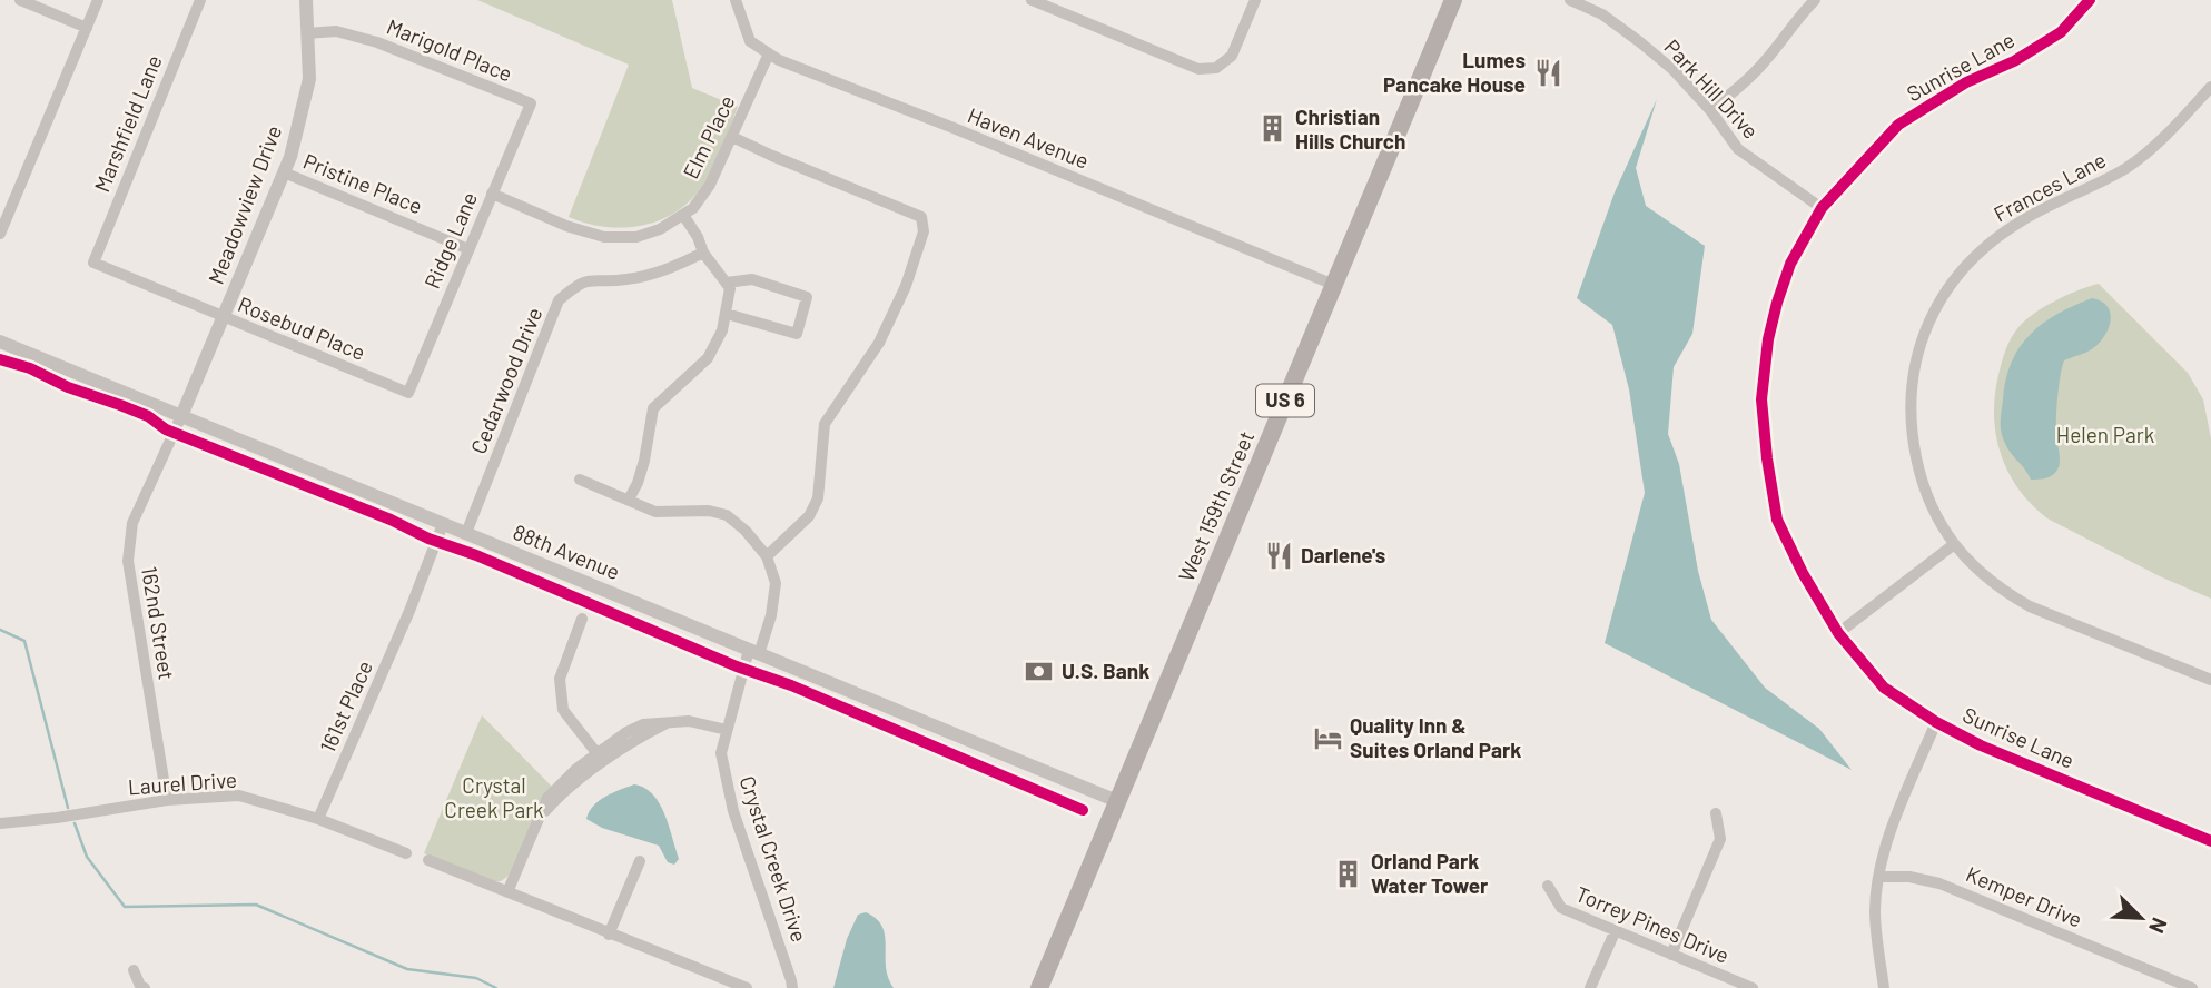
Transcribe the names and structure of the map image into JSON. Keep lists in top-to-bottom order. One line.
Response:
{"streets":{"main road":["US 6","West 159th Street"],"street":["Marigold Place","Sunrise Lane","Park Hill Drive","Marshfield Lane","Elm Place","Haven Avenue","Pristine Place","Frances Lane","Meadowview Drive","Ridge Lane","Rosebud Place","Cedarwood Drive","88th Avenue","162nd Street","161st Place","Laurel Drive","Crystal Creek Drive","Kemper Drive","Torrey Pines Drive"]},"crossings":[["Marigold Place","Meadowview Drive"],["Marigold Place","Ridge Lane"],["Sunrise Lane","Park Hill Drive"],["Marshfield Lane","Rosebud Place"],["Elm Place","Haven Avenue"],["Elm Place","Ridge Lane"],["Haven Avenue","West 159th Street"],["Pristine Place","Meadowview Drive"],["Pristine Place","Ridge Lane"],["Meadowview Drive","Rosebud Place"],["Meadowview Drive","88th Avenue"],["Meadowview Drive","162nd Street"],["Ridge Lane","Rosebud Place"],["Cedarwood Drive","88th Avenue"],["West 159th Street","88th Avenue"],["88th Avenue","162nd Street"],["88th Avenue","161st Place"],["88th Avenue","Crystal Creek Drive"],["162nd Street","Laurel Drive"],["161st Place","Laurel Drive"]],"parks":["Helen Park","Crystal Creek Park"],"places":{"restaurant":["Lumes Pancake House","Darlene's"],"building":["Christian Hills Church","Orland Park Water Tower"],"bank":["U.S. Bank"],"hotel":["Quality Inn & Suites Orland Park"]},"north":"bottom right"}
